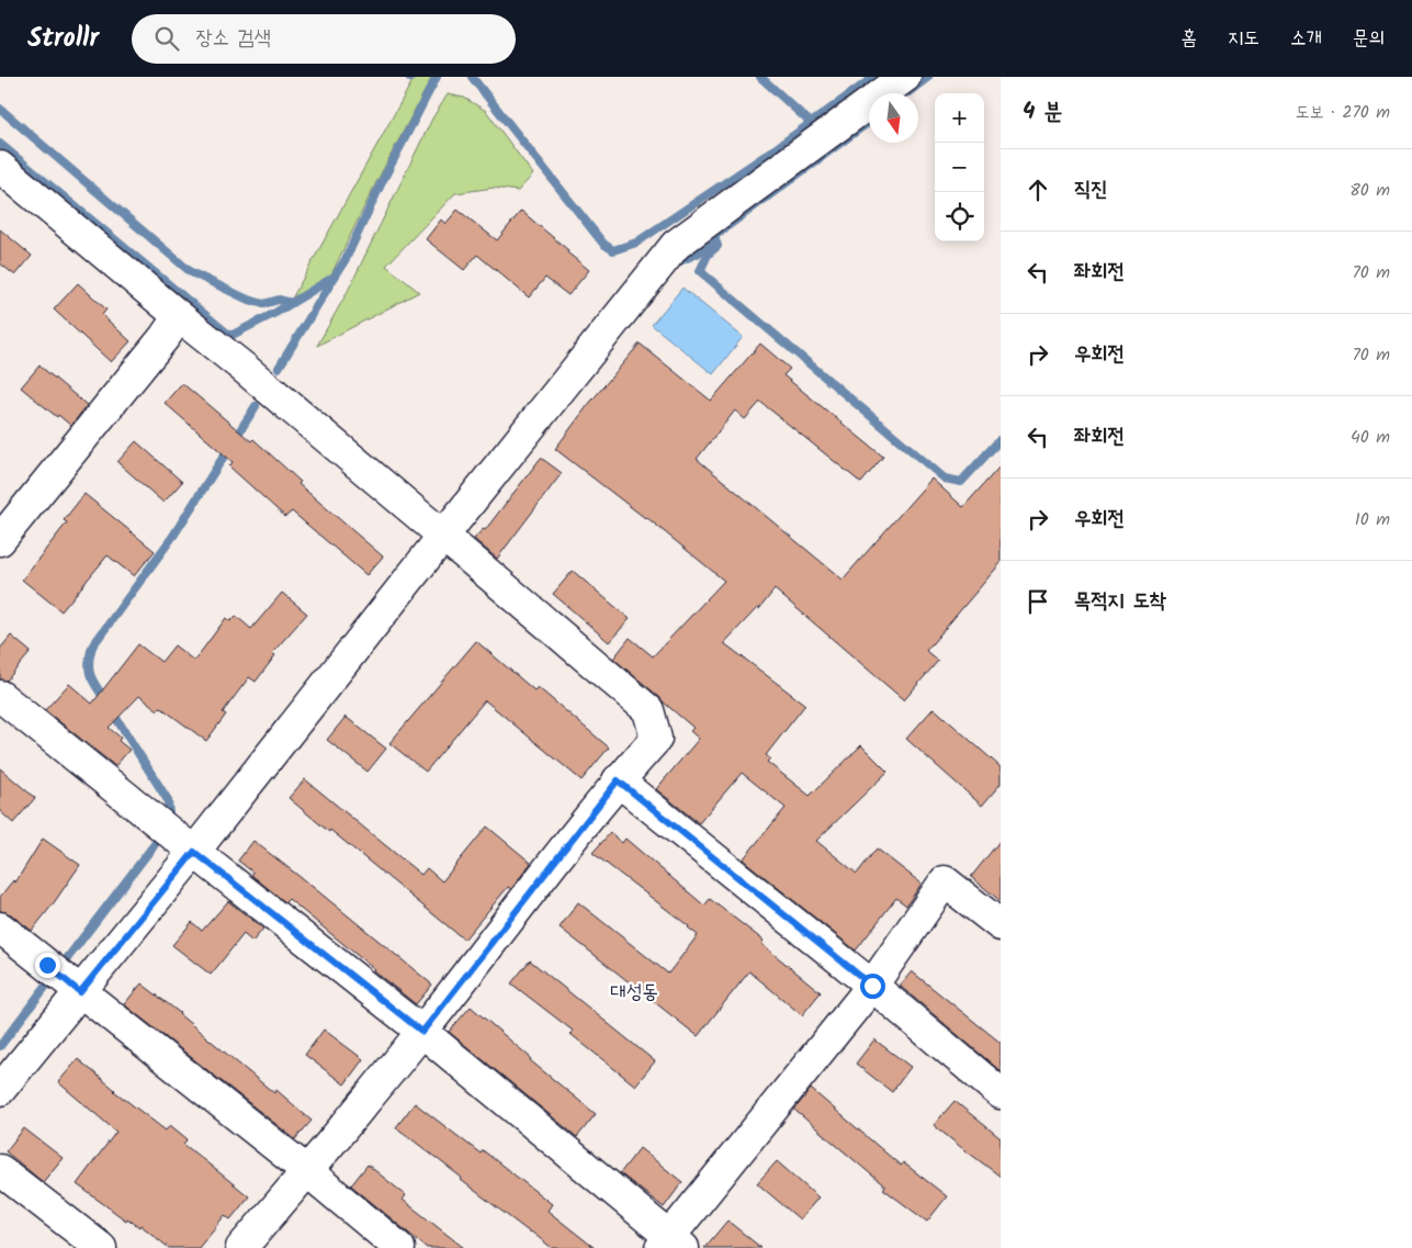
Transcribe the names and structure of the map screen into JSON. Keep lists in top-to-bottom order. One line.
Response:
{"districts":["대성동"],"north":"bottom","page":{"header":"Strollr","search":"장소 검색","nav":["홈","지도","소개","문의"],"heading":["4 분","도보 · 270 m"],"map_buttons":["+","−"],"list":[["직진","80 m"],["좌회전","70 m"],["우회전","70 m"],["좌회전","40 m"],["우회전","10 m"],"목적지 도착"]}}
